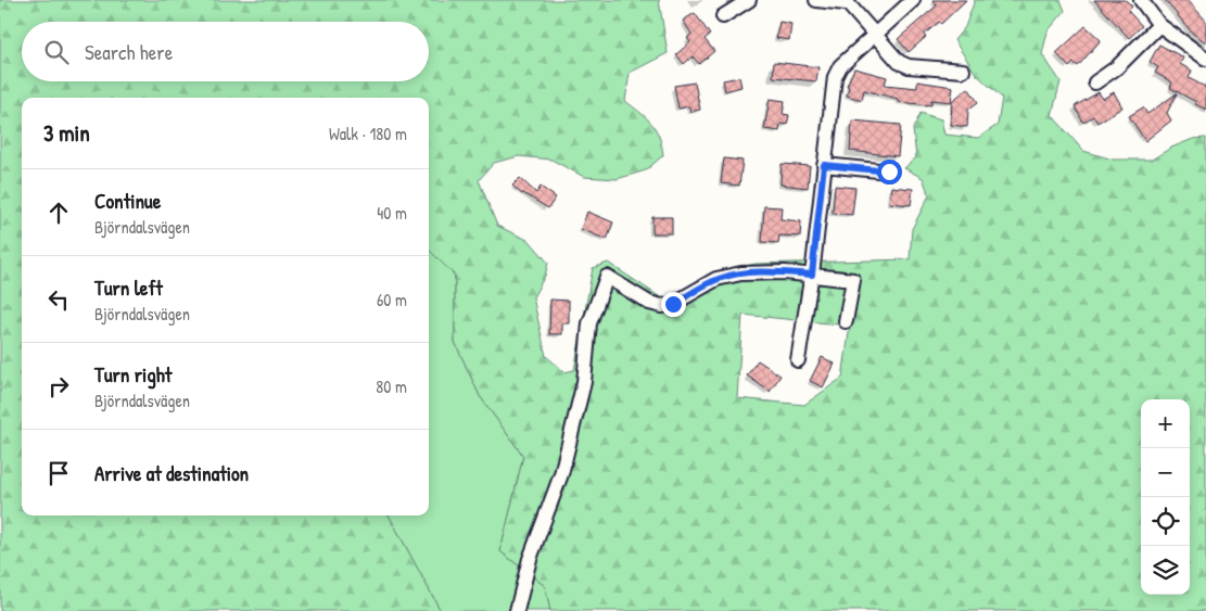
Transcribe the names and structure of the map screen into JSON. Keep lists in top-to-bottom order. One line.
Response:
{"page":{"search":"Search here","heading":["3 min","Walk · 180 m"],"list":[["Continue","Björndalsvägen","40 m"],["Turn left","Björndalsvägen","60 m"],["Turn right","Björndalsvägen","80 m"],"Arrive at destination"],"map_buttons":["+","−"]}}
